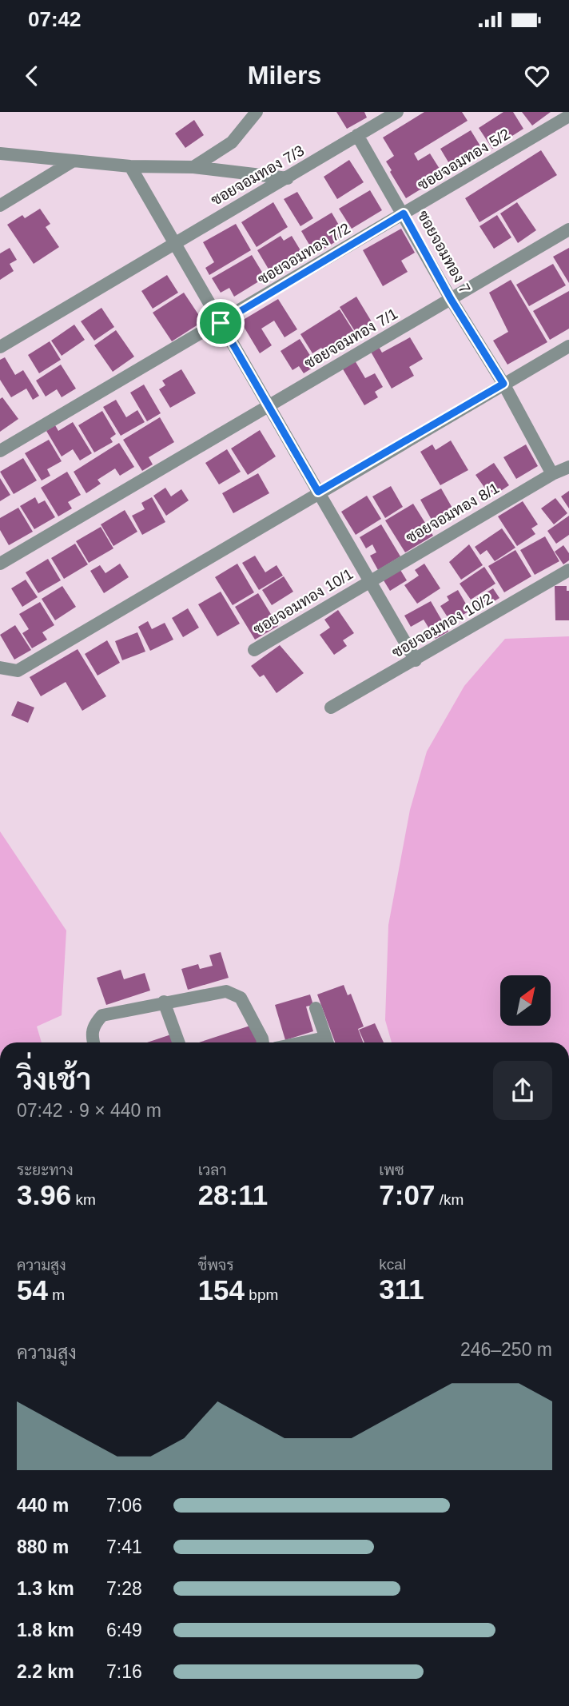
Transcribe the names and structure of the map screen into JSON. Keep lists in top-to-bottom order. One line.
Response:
{"streets":{"street":["ซอยจอมทอง 5/2","ซอยจอมทอง 7/3","ซอยจอมทอง 7","ซอยจอมทอง 7/2","ซอยจอมทอง 7/1","ซอยจอมทอง 8/1","ซอยจอมทอง 10/1","ซอยจอมทอง 10/2"]},"crossings":[["ซอยจอมทอง 5/2","ซอยจอมทอง 7"],["ซอยจอมทอง 5/2","ซอยจอมทอง 7/2"],["ซอยจอมทอง 7/3","ซอยจอมทอง 7"],["ซอยจอมทอง 7","ซอยจอมทอง 7/2"],["ซอยจอมทอง 7","ซอยจอมทอง 7/1"],["ซอยจอมทอง 7","ซอยจอมทอง 8/1"],["ซอยจอมทอง 8/1","ซอยจอมทอง 10/1"]],"north":"top right","page":{"status":"07:42","header":"Milers","heading":["วิ่งเช้า","07:42 · 9 × 440 m"],"stats":[["ระยะทาง","3.96 km"],["เวลา","28:11"],["เพซ","7:07 /km"],["ความสูง","54 m"],["ชีพจร","154 bpm"],["kcal","311"]],"chart":["ความสูง","246–250 m"],"list":[{"name":"440 m","note":"7:06"},{"name":"880 m","note":"7:41"},{"name":"1.3 km","note":"7:28"},{"name":"1.8 km","note":"6:49"},{"name":"2.2 km","note":"7:16"}]}}
